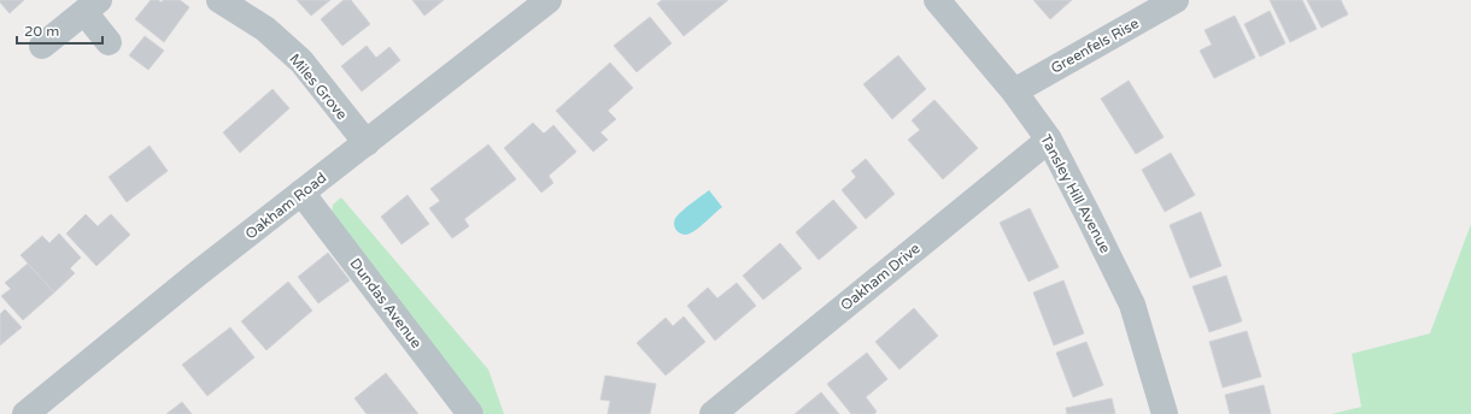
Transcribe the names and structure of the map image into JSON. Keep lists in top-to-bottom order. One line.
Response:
{"streets":{"street":["Greenfels Rise","Miles Grove","Tansley Hill Avenue","Oakham Road","Oakham Drive","Dundas Avenue"]},"crossings":[["Greenfels Rise","Tansley Hill Avenue"],["Miles Grove","Oakham Road"],["Tansley Hill Avenue","Oakham Drive"],["Oakham Road","Dundas Avenue"]],"scale_bar":"20 m"}
